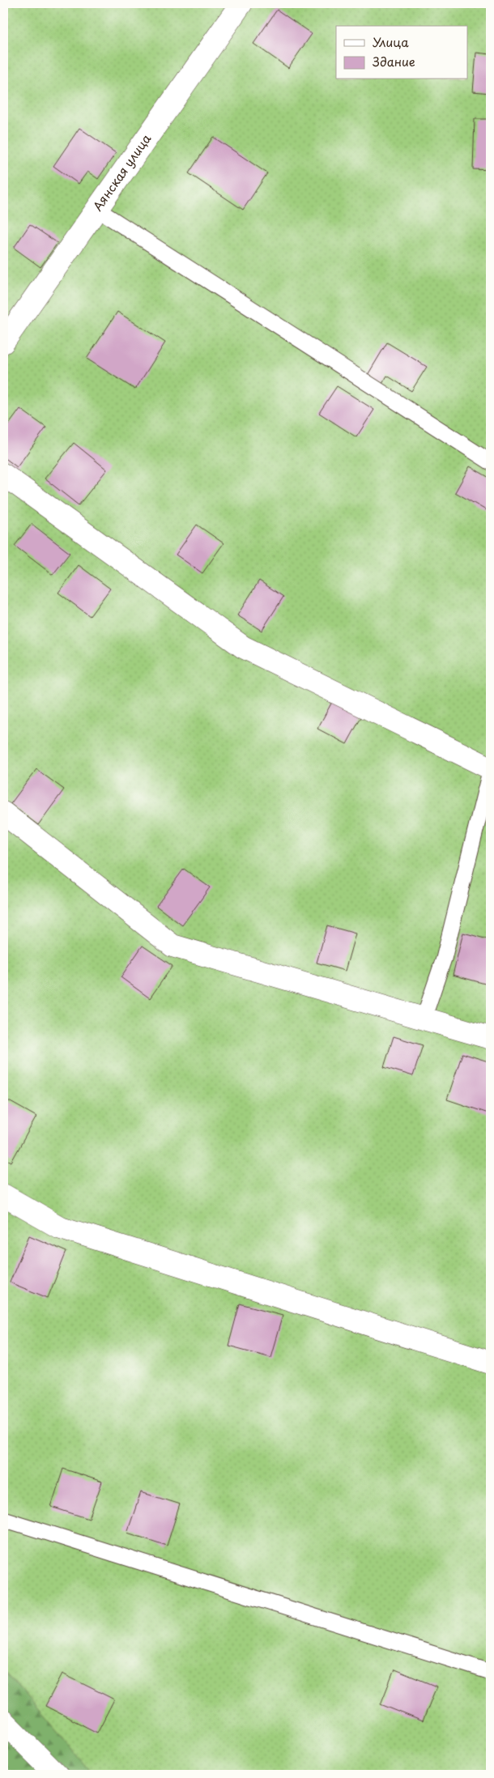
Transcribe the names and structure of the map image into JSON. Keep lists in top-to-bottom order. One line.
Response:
{"streets":{"street":["Аянская улица"]},"legend":["Улица","Здание"]}
